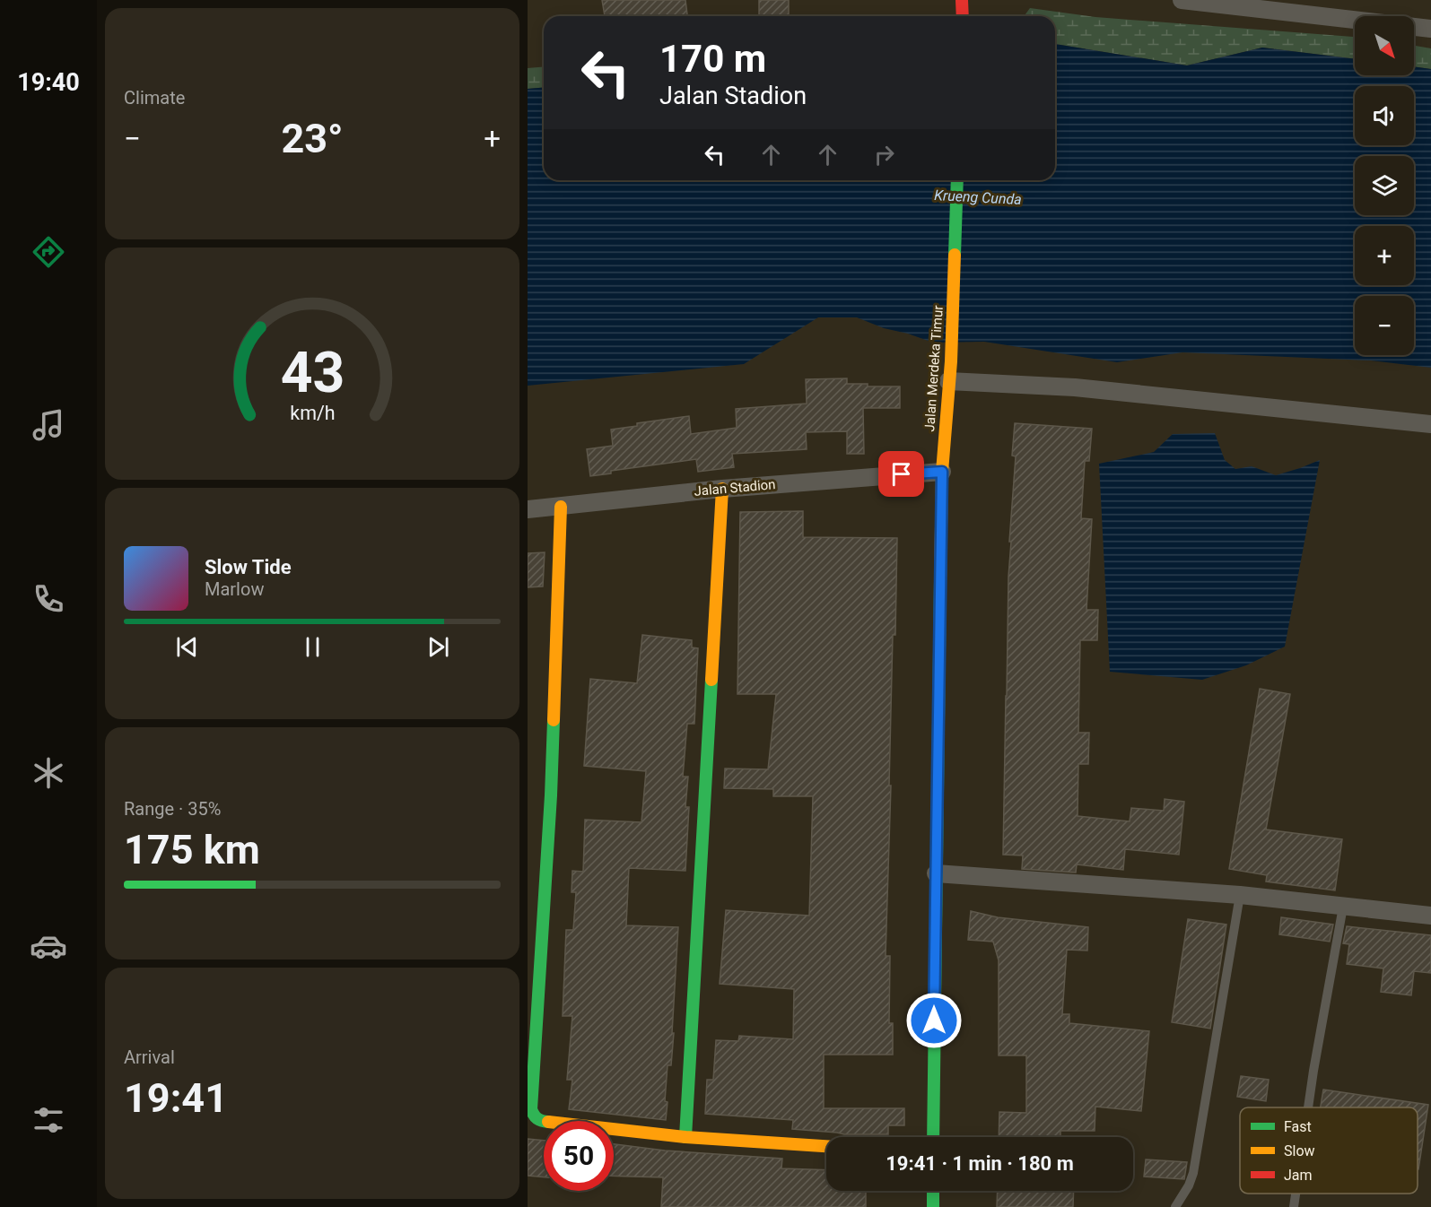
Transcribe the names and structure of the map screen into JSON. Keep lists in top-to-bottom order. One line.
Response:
{"streets":{"street":["Jalan Merdeka Timur","Jalan Stadion"]},"crossings":[["Jalan Merdeka Timur","Jalan Stadion"]],"water":["Krueng Cunda"],"legend":["Fast","Slow","Jam"],"north":"bottom right","page":{"tabs":"19:40","tile":["Climate",["Range · 35%","175 km"],["Arrival","19:41"]],"map_buttons":["+","−"],"turn":["170 m","Jalan Stadion"],"heat":["−","23°","+"],"song":["Slow Tide","Marlow"],"limit":"50","trip":"19:41 · 1 min · 180 m","gauge":["43","km/h"]}}
